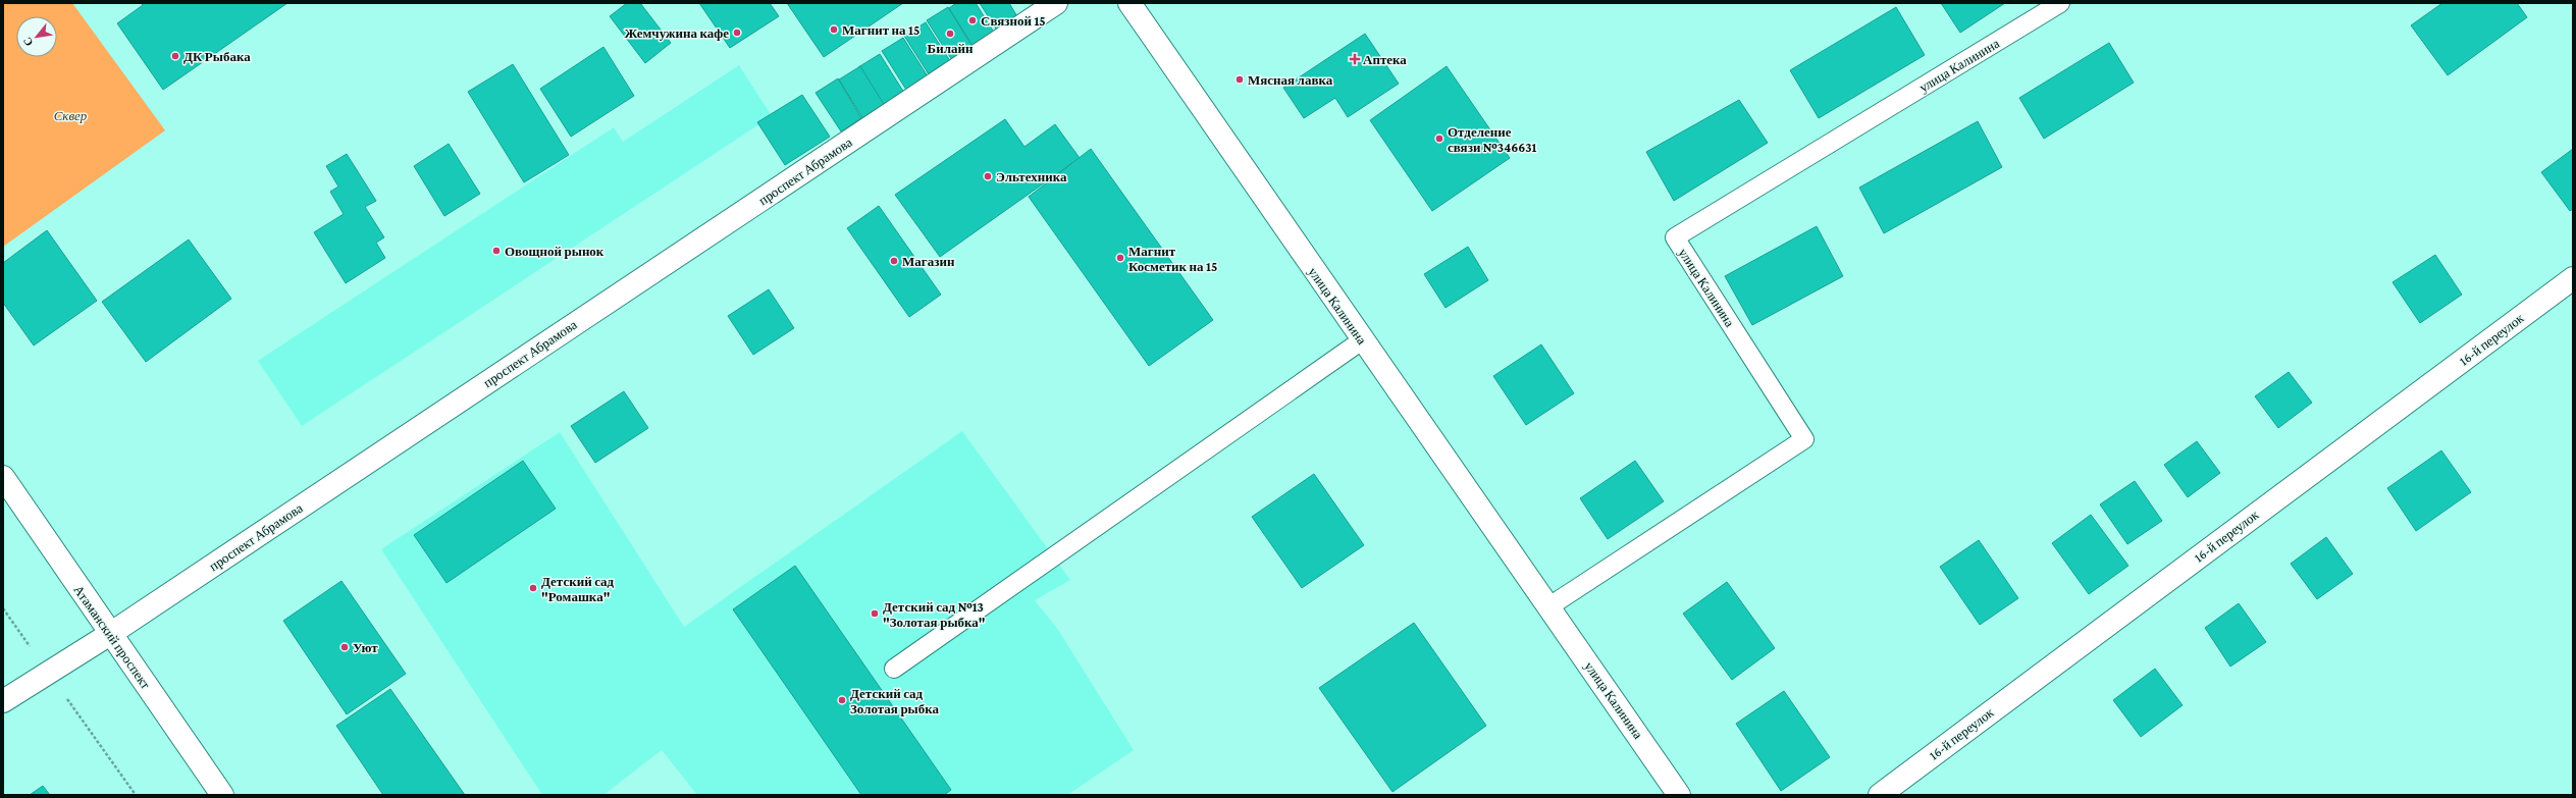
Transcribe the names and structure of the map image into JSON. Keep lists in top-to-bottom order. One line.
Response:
{"streets":{"street":["улица Калинина","проспект Абрамова","16-й переулок","Атаманский проспект"]},"crossings":[["проспект Абрамова","Атаманский проспект"]],"parks":["Сквер"],"places":{"other":["Связной 15","Магнит на 15","Жемчужина кафе","Билайн","ДК Рыбака","Мясная лавка","Отделение связи №346631","Эльтехника","Овощной рынок","Магнит Косметик на 15","Магазин","Детский сад \"Ромашка\"","Детский сад №13 \"Золотая рыбка\"","Уют","Детский сад Золотая рыбка"],"health":["Аптека"]},"north":"bottom left"}
